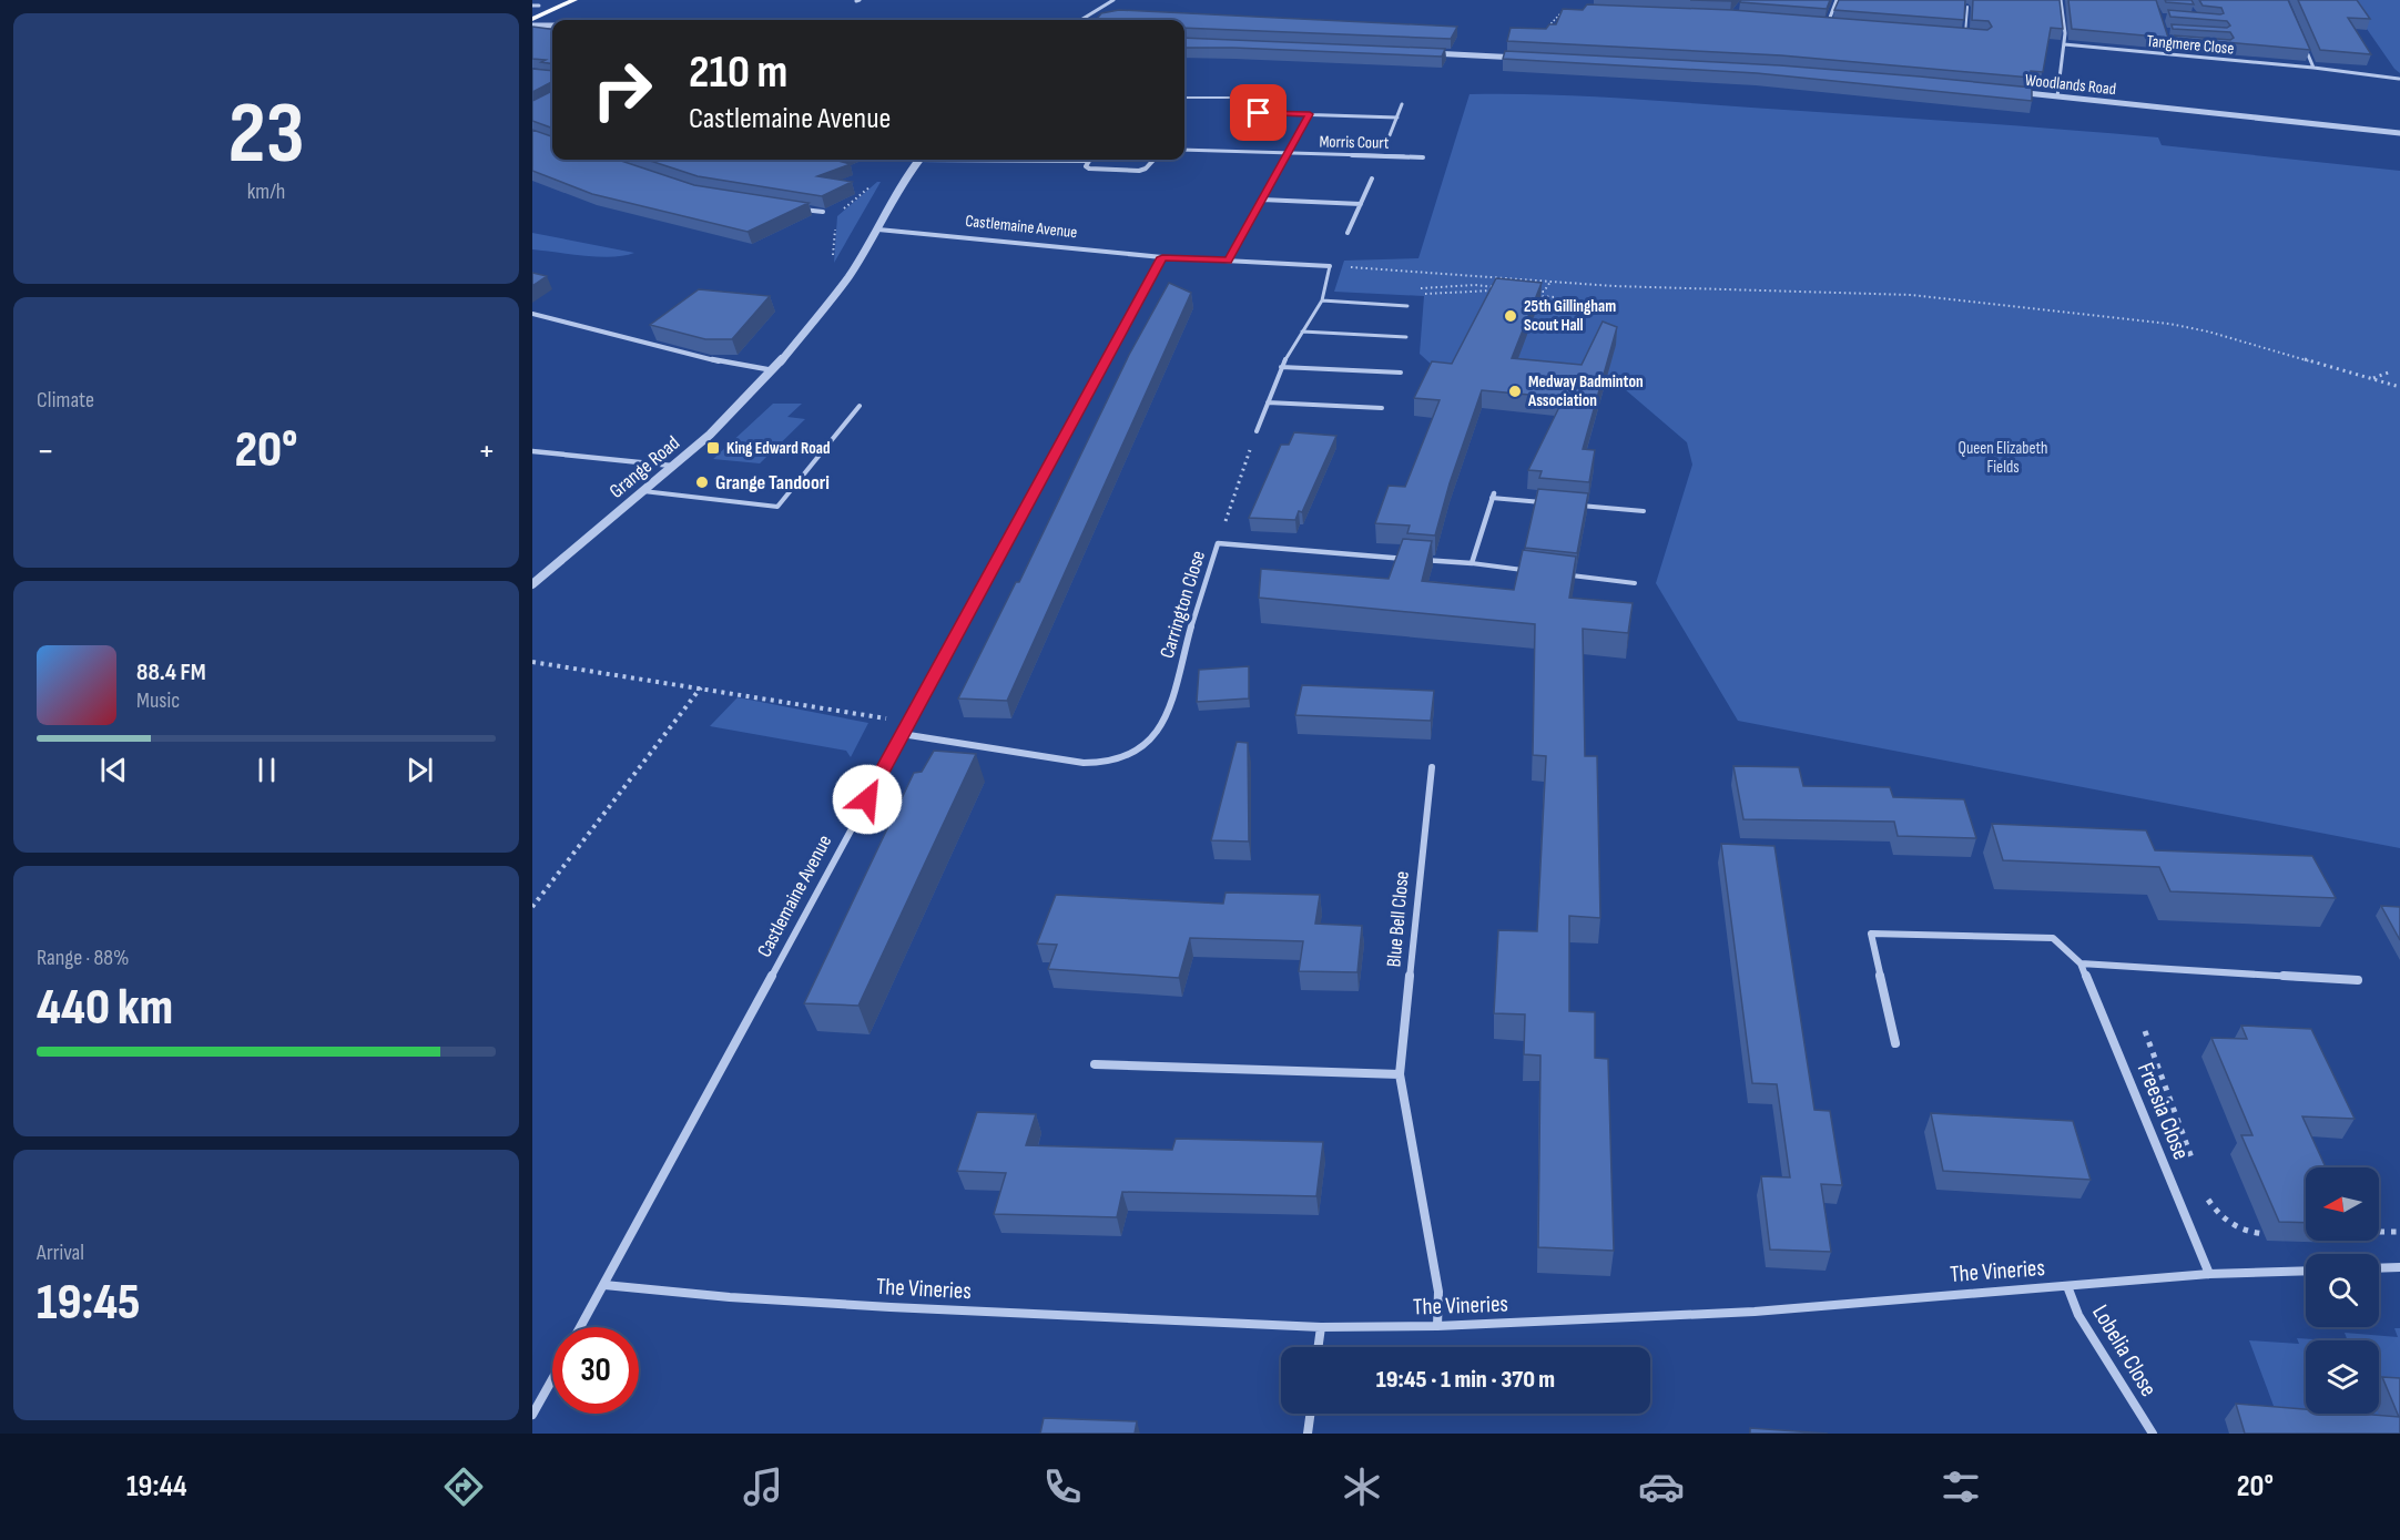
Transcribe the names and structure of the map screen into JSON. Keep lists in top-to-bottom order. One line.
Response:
{"streets":{"street":["Tangmere Close","Woodlands Road","Morris Court","Castlemaine Avenue","Grange Road","Carrington Close","Blue Bell Close","Freesia Close","The Vineries","Lobelia Close"]},"crossings":[["Castlemaine Avenue","Grange Road"],["Castlemaine Avenue","Carrington Close"],["Castlemaine Avenue","The Vineries"],["Blue Bell Close","The Vineries"],["Freesia Close","The Vineries"],["The Vineries","Lobelia Close"]],"parks":["Queen Elizabeth Fields"],"places":{"other":["25th Gillingham Scout Hall","Medway Badminton Association","Grange Tandoori"],"transit":["King Edward Road"]},"north":"left","page":{"tile":[["23","km/h"],"Climate",["Range · 88%","440 km"],["Arrival","19:45"]],"turn":["210 m","Castlemaine Avenue"],"heat":["−","20°","+"],"song":["88.4 FM","Music"],"limit":"30","trip":"19:45 · 1 min · 370 m","tabs":["19:44","20°"]}}
